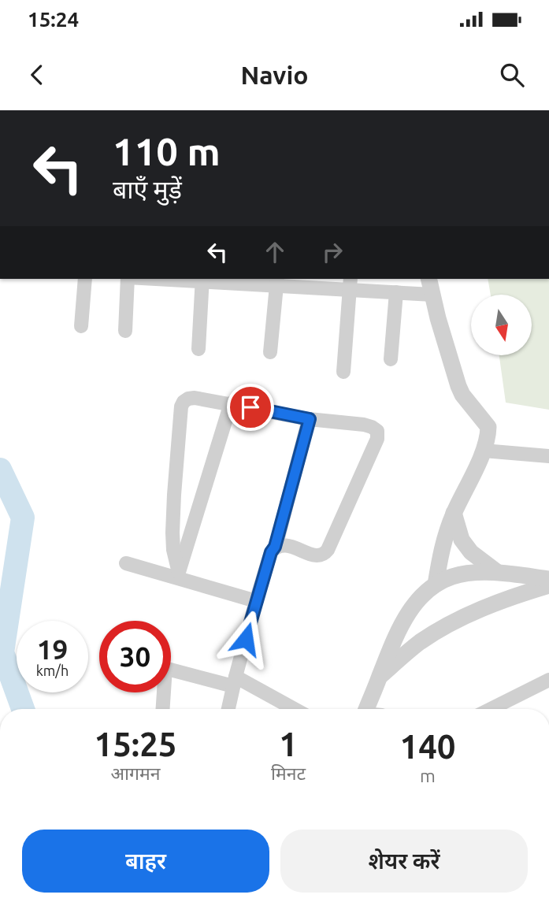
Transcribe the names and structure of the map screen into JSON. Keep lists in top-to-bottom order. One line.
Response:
{"north":"bottom","page":{"status":"15:24","header":"Navio","turn":["110 m","बाएँ मुड़ें"],"speed":"19 km/h","limit":"30","eta":["15:25","आगमन","1","मिनट","140","m"],"buttons":["बाहर","शेयर करें"]}}
